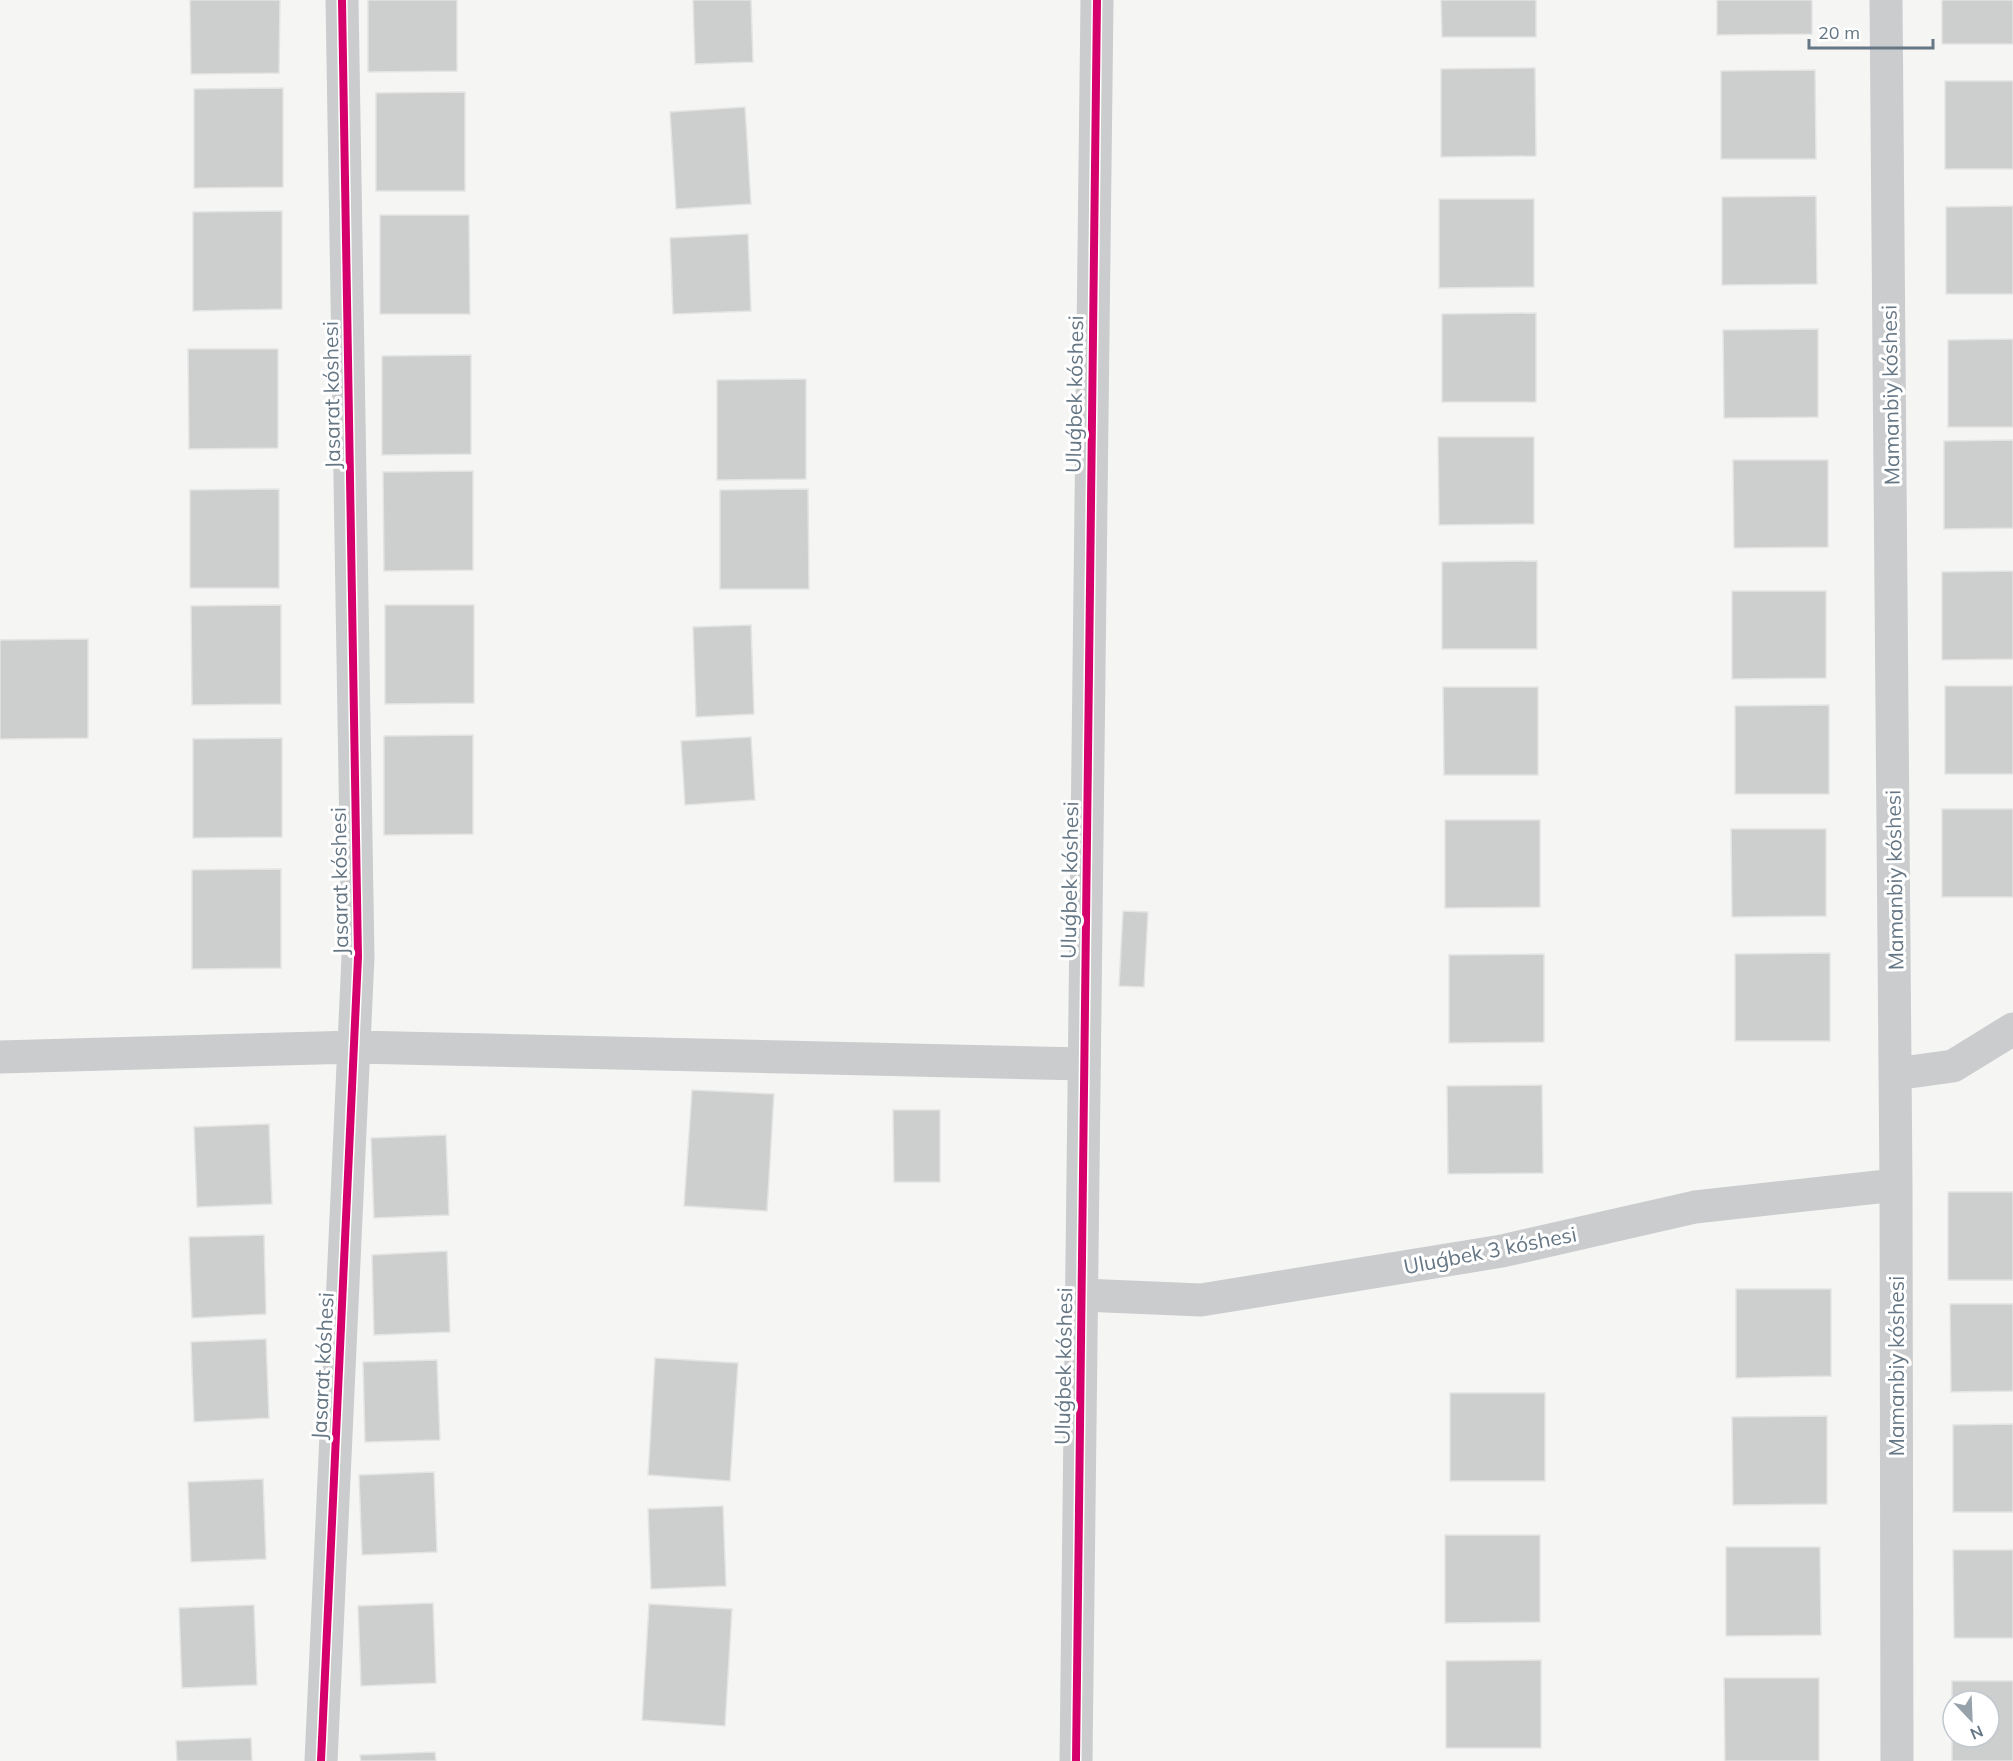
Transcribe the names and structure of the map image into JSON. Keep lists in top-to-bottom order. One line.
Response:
{"streets":{"street":["Uluǵbek kóshesi","Jasarat kóshesi","Mamanbiy kóshesi","Uluǵbek 3 kóshesi"]},"crossings":[["Uluǵbek kóshesi","Uluǵbek 3 kóshesi"],["Mamanbiy kóshesi","Uluǵbek 3 kóshesi"]],"scale_bar":"20 m","north":"bottom right"}
